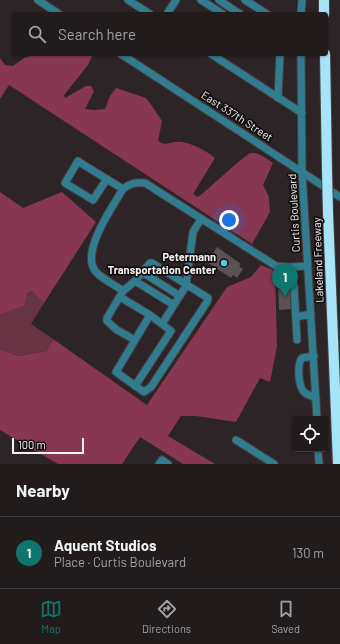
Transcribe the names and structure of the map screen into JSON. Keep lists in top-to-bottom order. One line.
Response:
{"streets":{"highway":["Lakeland Freeway"],"street":["East 337th Street","Curtis Boulevard"]},"crossings":[["East 337th Street","Curtis Boulevard"]],"places":["Petermann Transportation Center"],"scale_bar":"100 m","page":{"search":"Search here","pins":"1","scale":"100 m","heading":"Nearby","list":[{"mark":"1","name":"Aquent Studios","note":"Place · Curtis Boulevard","value":"130 m"}],"nav":["Map","Directions","Saved"]}}
